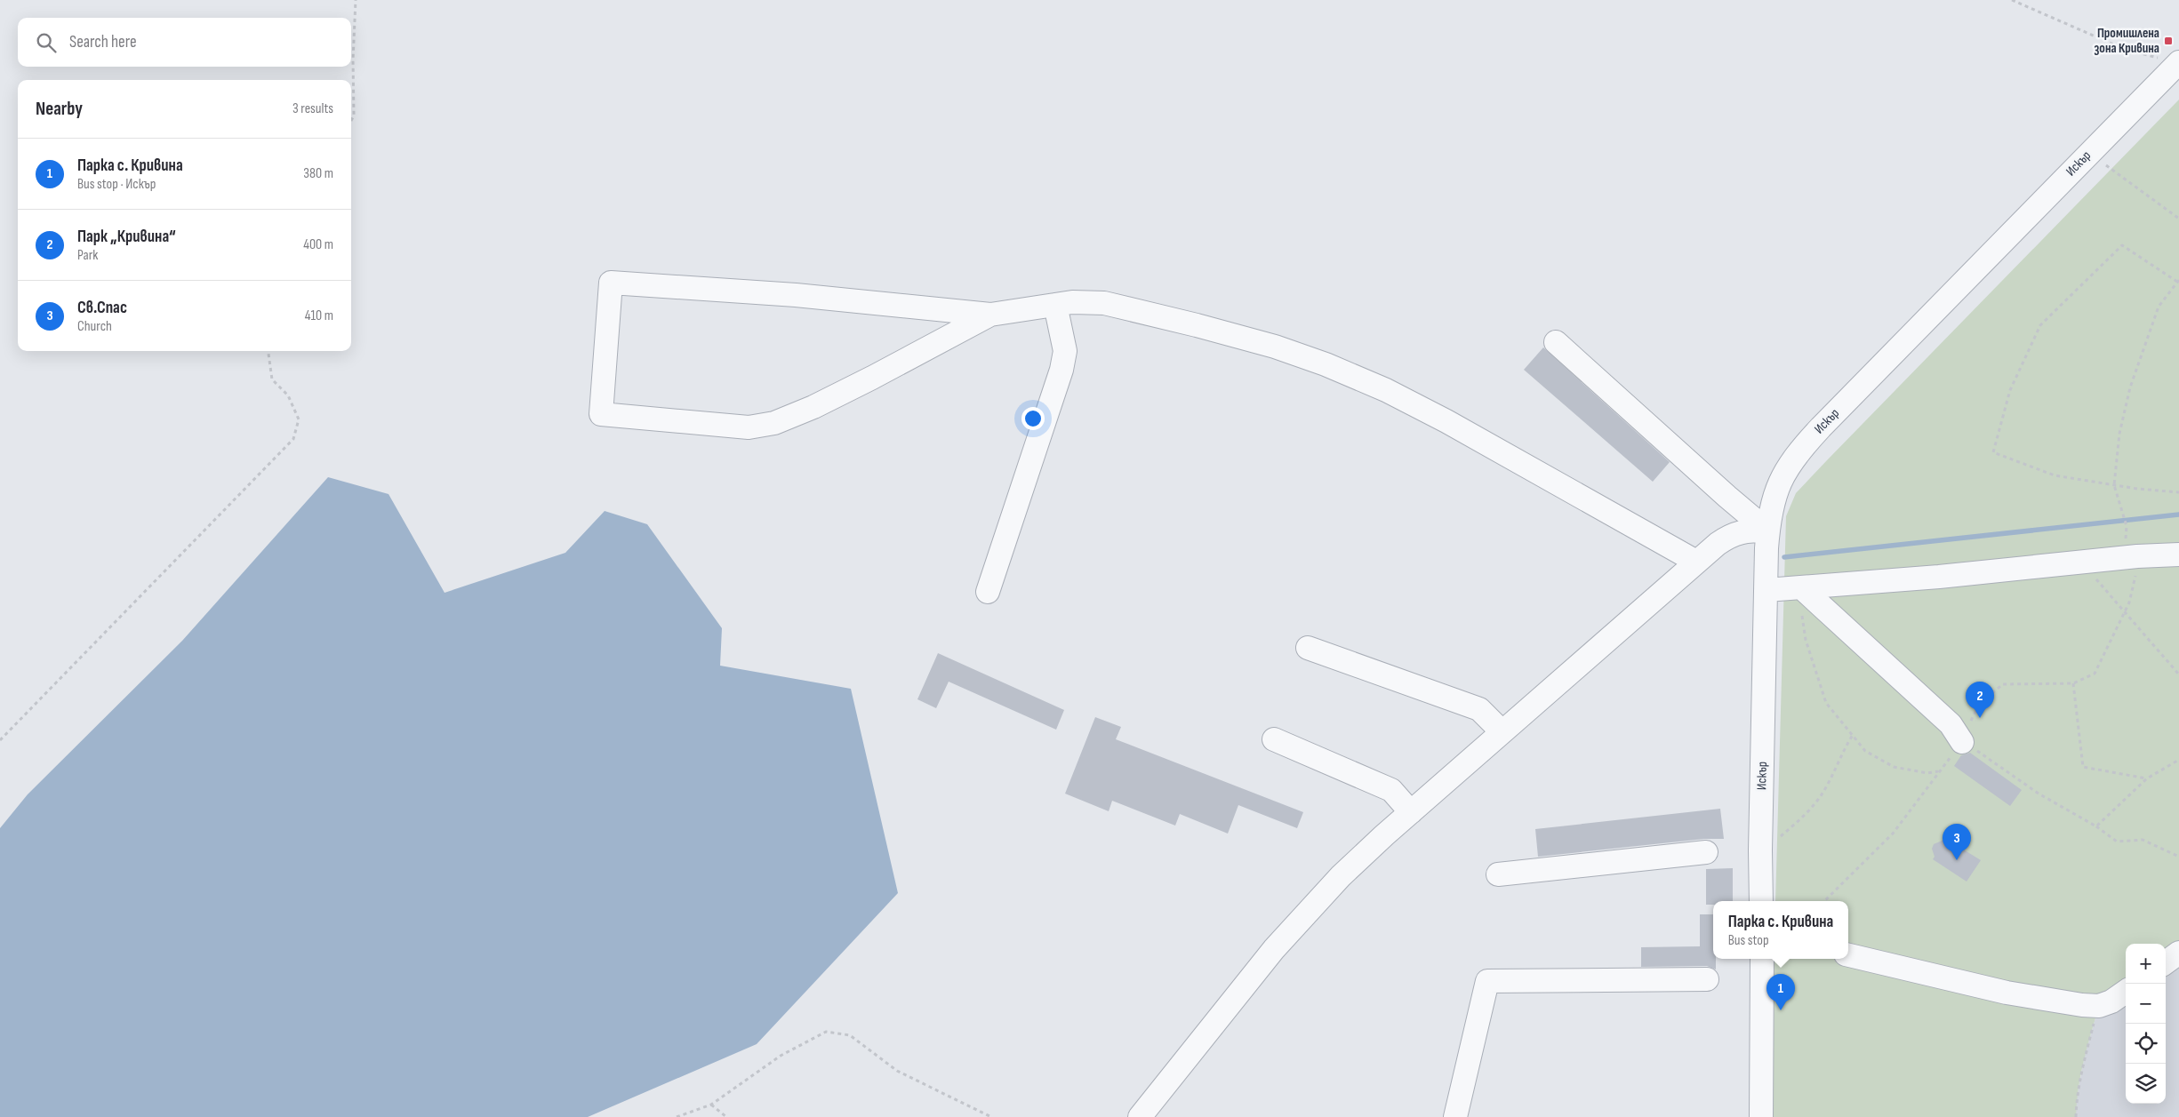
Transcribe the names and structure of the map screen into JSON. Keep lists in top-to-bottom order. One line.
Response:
{"streets":{"street":["Искър"]},"places":{"transit":["Промишлена зона Кривина"]},"page":{"search":"Search here","heading":["Nearby","3 results"],"list":[{"mark":"1","name":"Парка с. Кривина","note":"Bus stop · Искър","value":"380 m"},{"mark":"2","name":"Парк „Кривина“","note":"Park","value":"400 m"},{"mark":"3","name":"Св.Спас","note":"Church","value":"410 m"}],"pins":["2","3","1"],"popup":["Парка с. Кривина","Bus stop"],"map_buttons":["+","−"]}}
